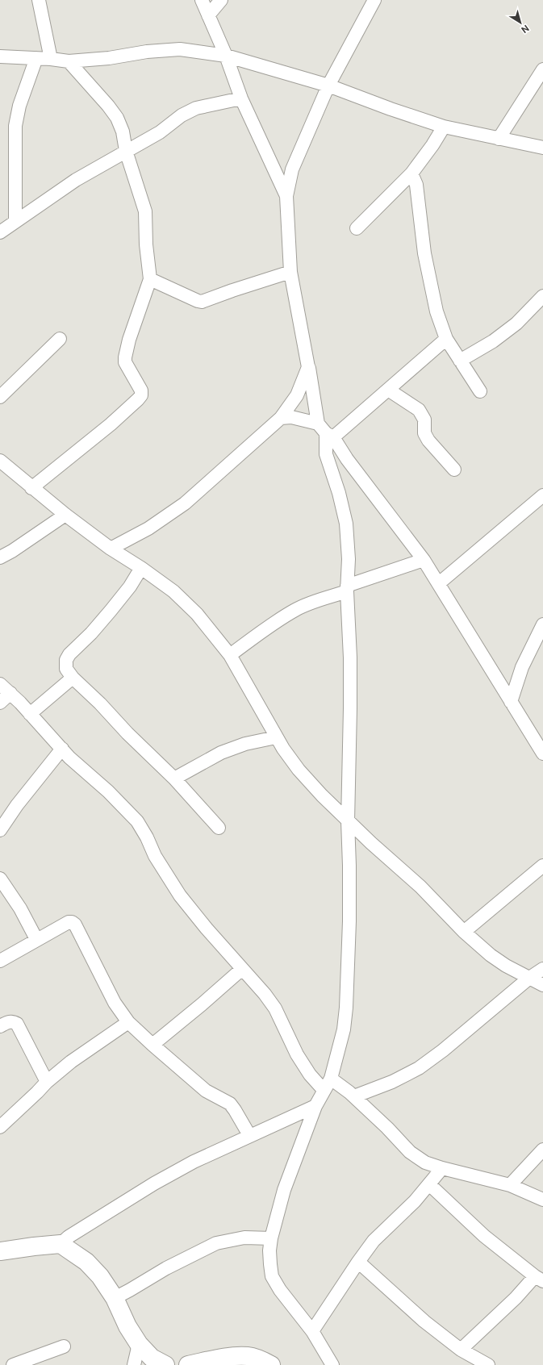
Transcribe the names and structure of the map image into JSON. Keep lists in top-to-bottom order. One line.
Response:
{"north":"bottom right"}
